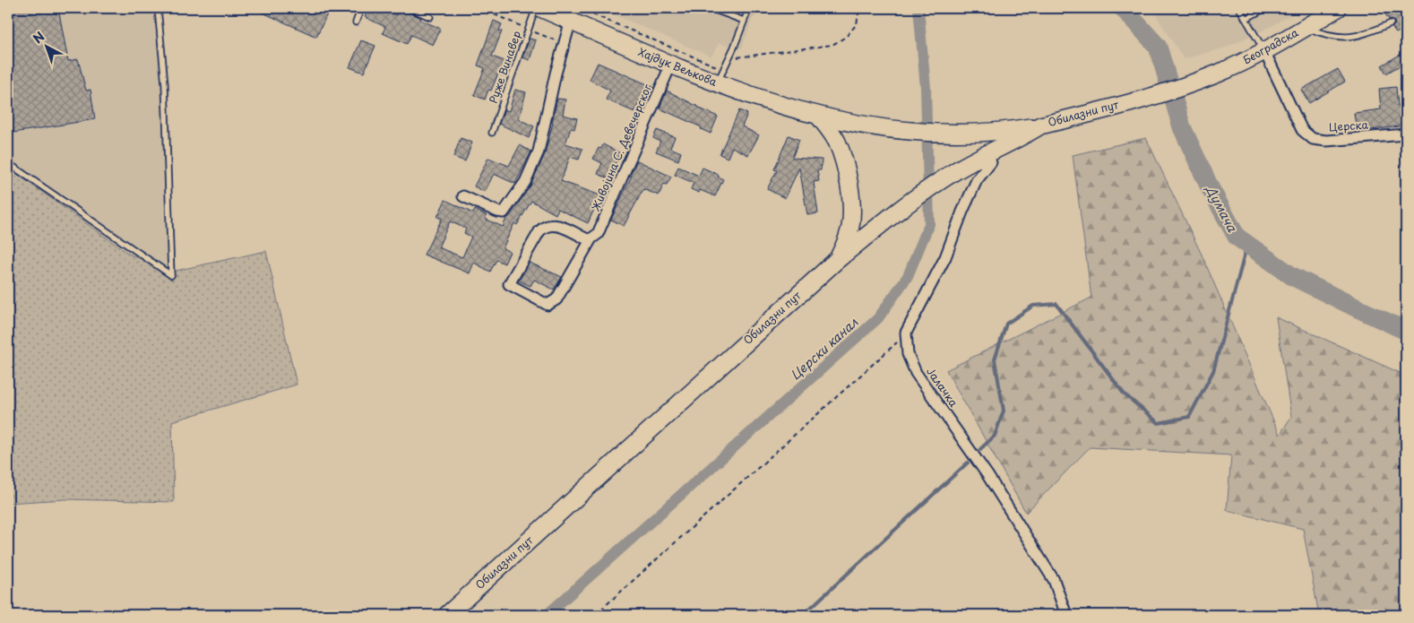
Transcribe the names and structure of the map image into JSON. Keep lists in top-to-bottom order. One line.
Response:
{"streets":{"main road":["Београдска","Хајдук Вељкова","Обилазни пут"],"street":["Церска","Живојина С. Девечерског","Јалачка"],"lane":["Руже Винавер"]},"crossings":[["Београдска","Обилазни пут"],["Београдска","Церска"],["Хајдук Вељкова","Обилазни пут"],["Хајдук Вељкова","Живојина С. Девечерског"]],"water":["Думача","Церски канал"],"north":"top left"}
